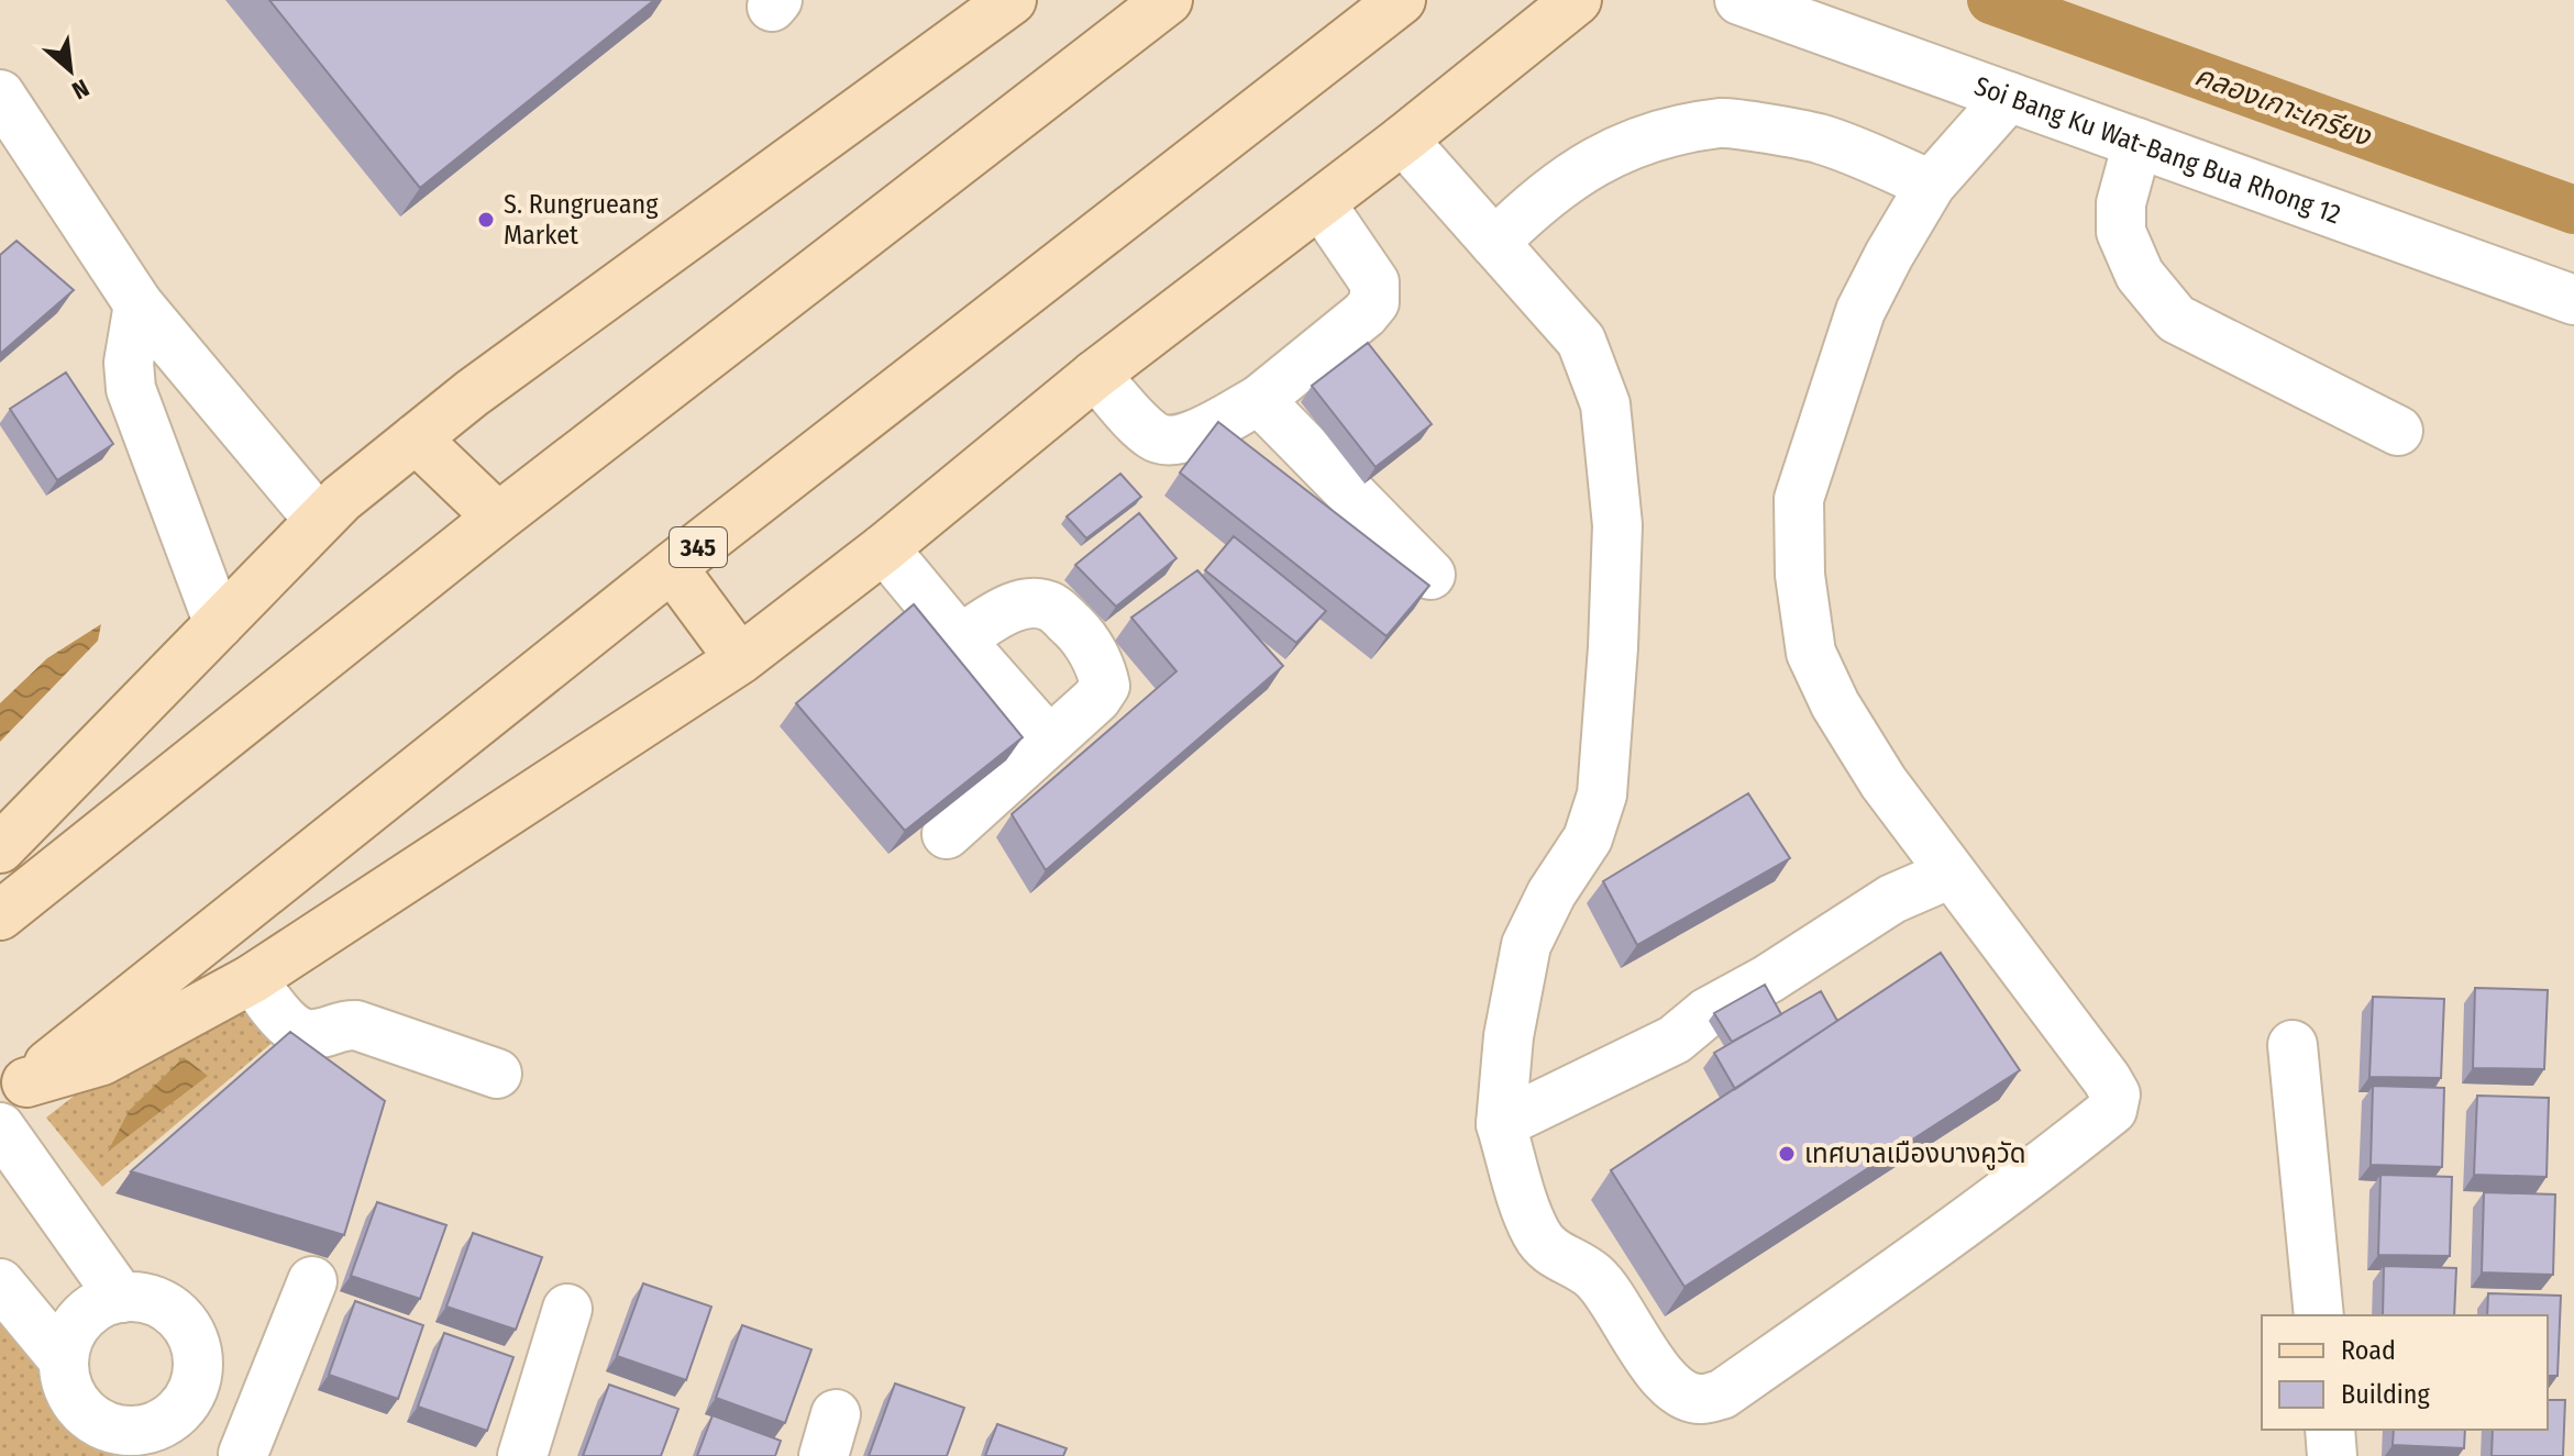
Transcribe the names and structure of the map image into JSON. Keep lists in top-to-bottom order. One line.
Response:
{"streets":{"main road":["345"],"street":["Soi Bang Ku Wat-Bang Bua Rhong 12"]},"water":["คลองเกาะเกรียง"],"places":["S. Rungrueang Market","เทศบาลเมืองบางคูวัด"],"legend":["Road","Building"],"north":"bottom right"}
